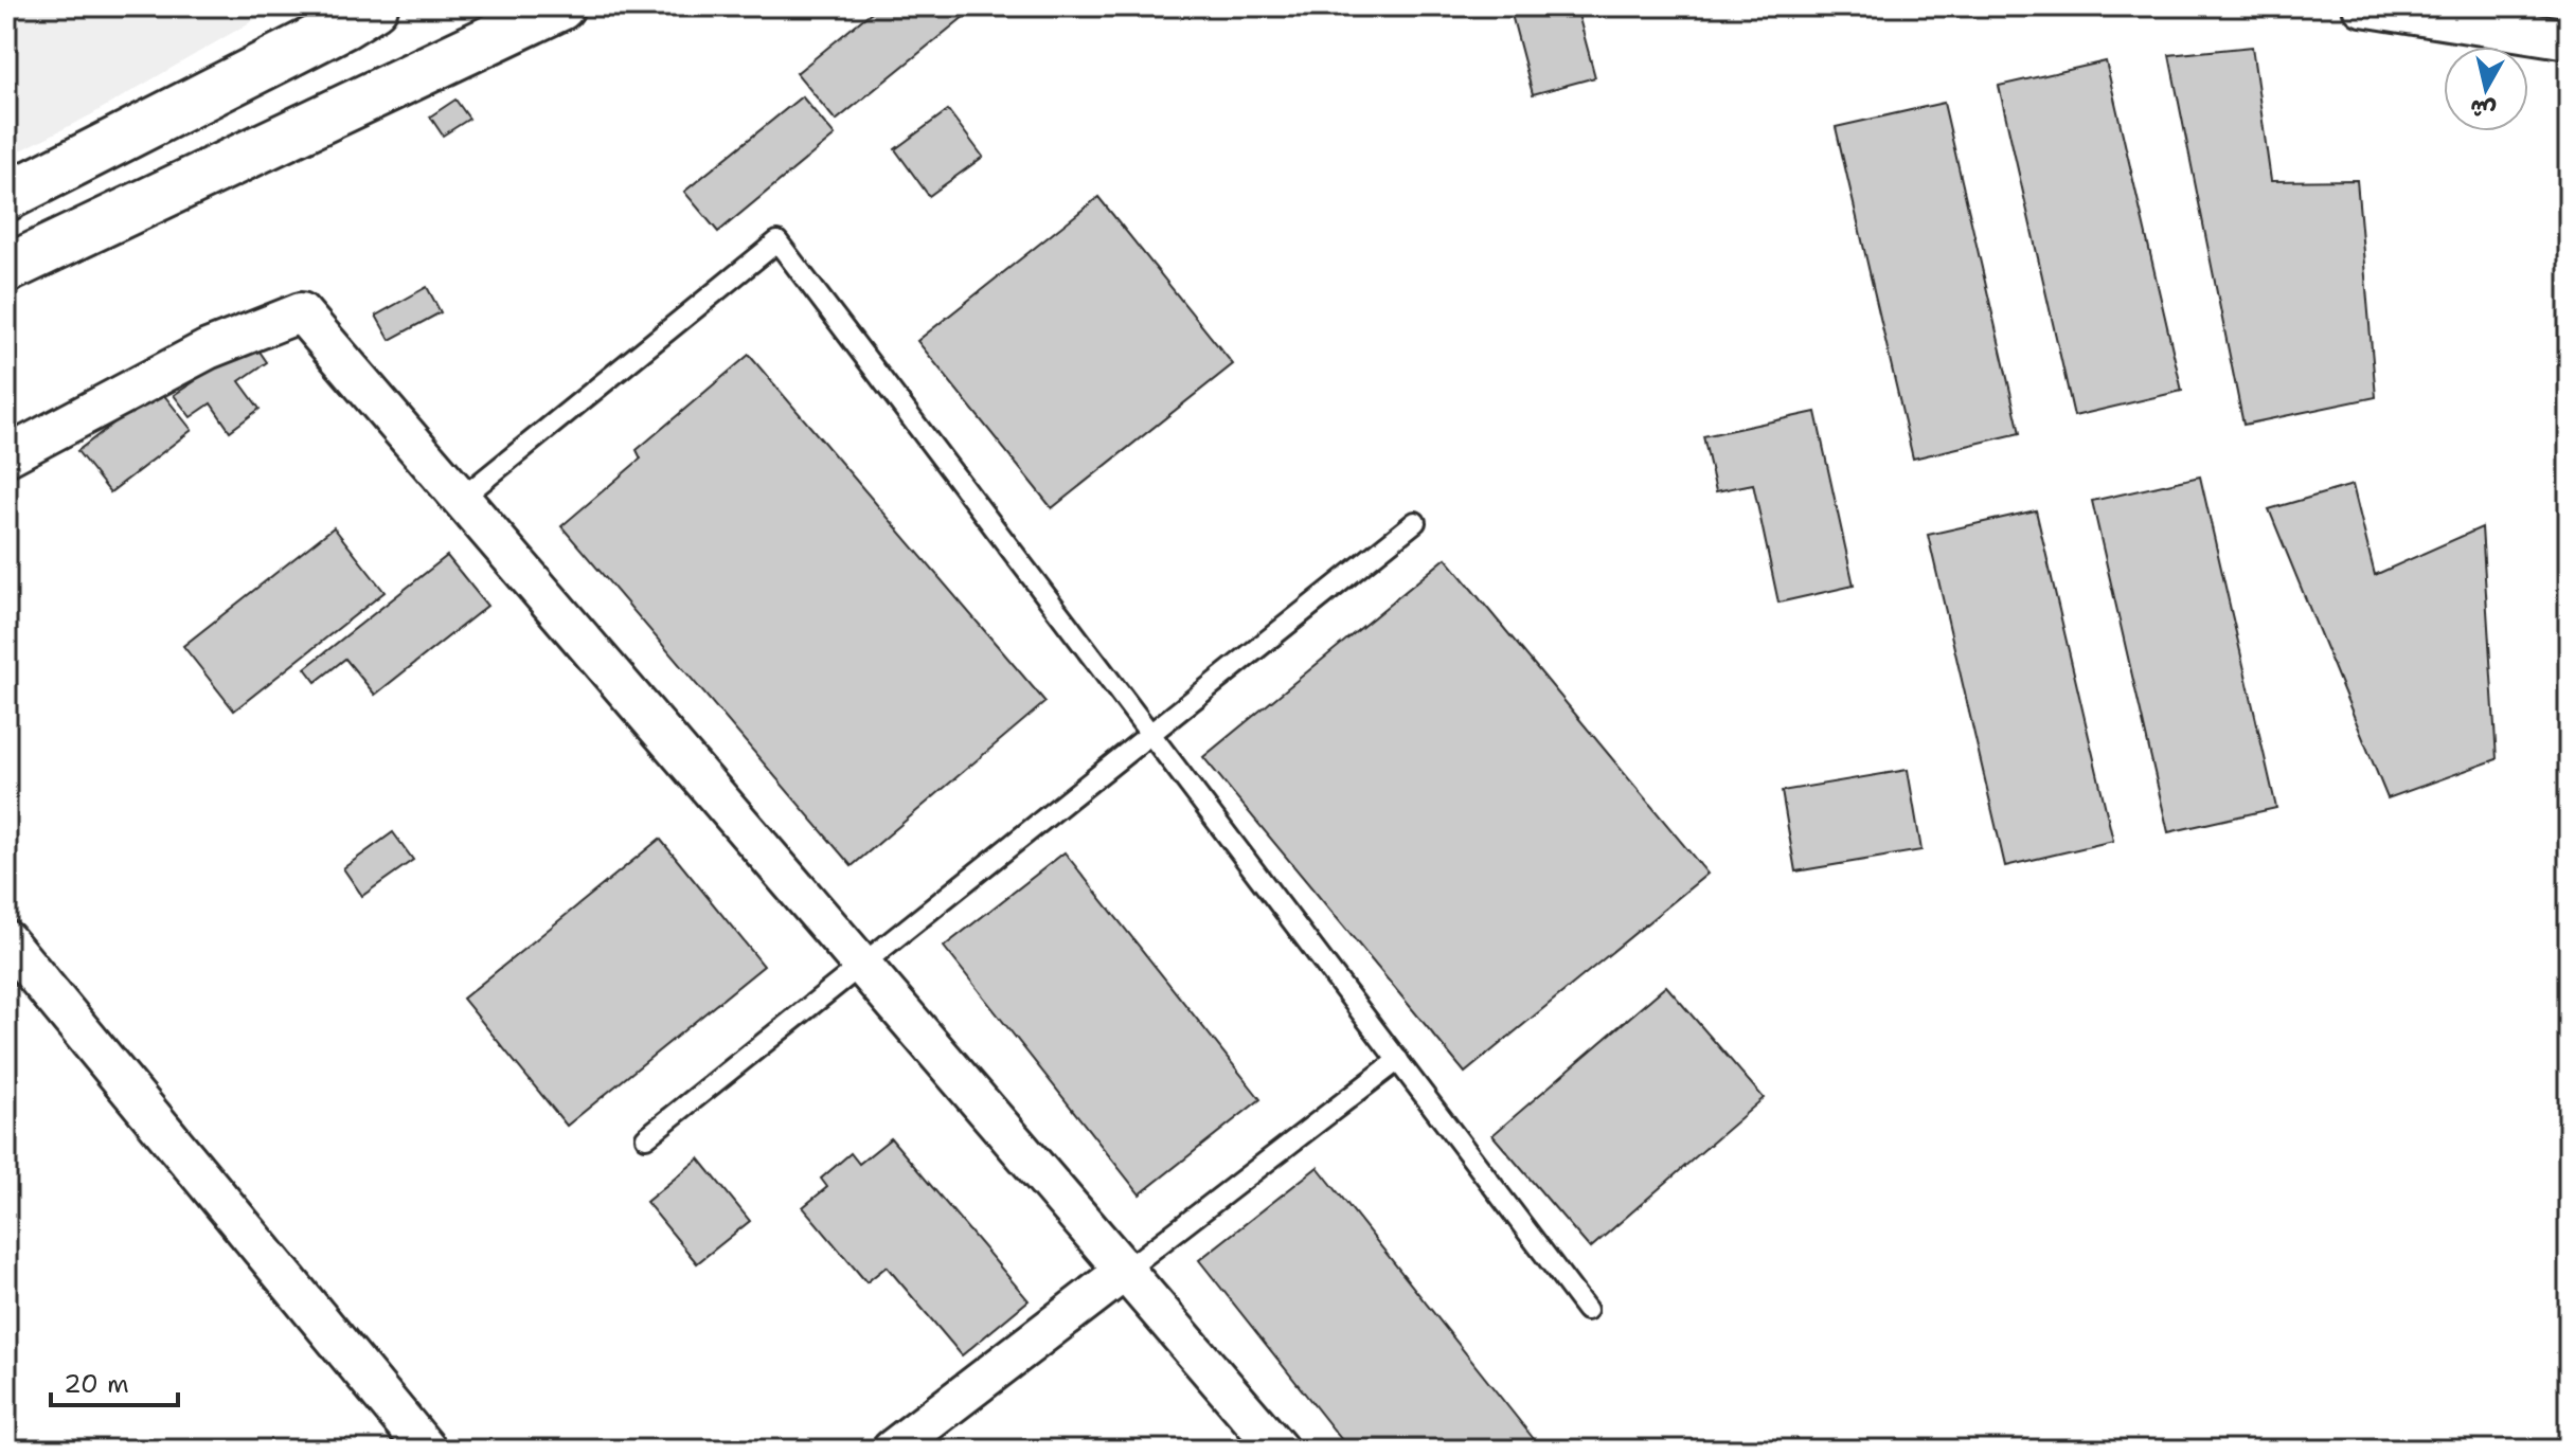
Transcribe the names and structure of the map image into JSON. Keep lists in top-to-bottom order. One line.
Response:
{"scale_bar":"20 m","north":"bottom"}
